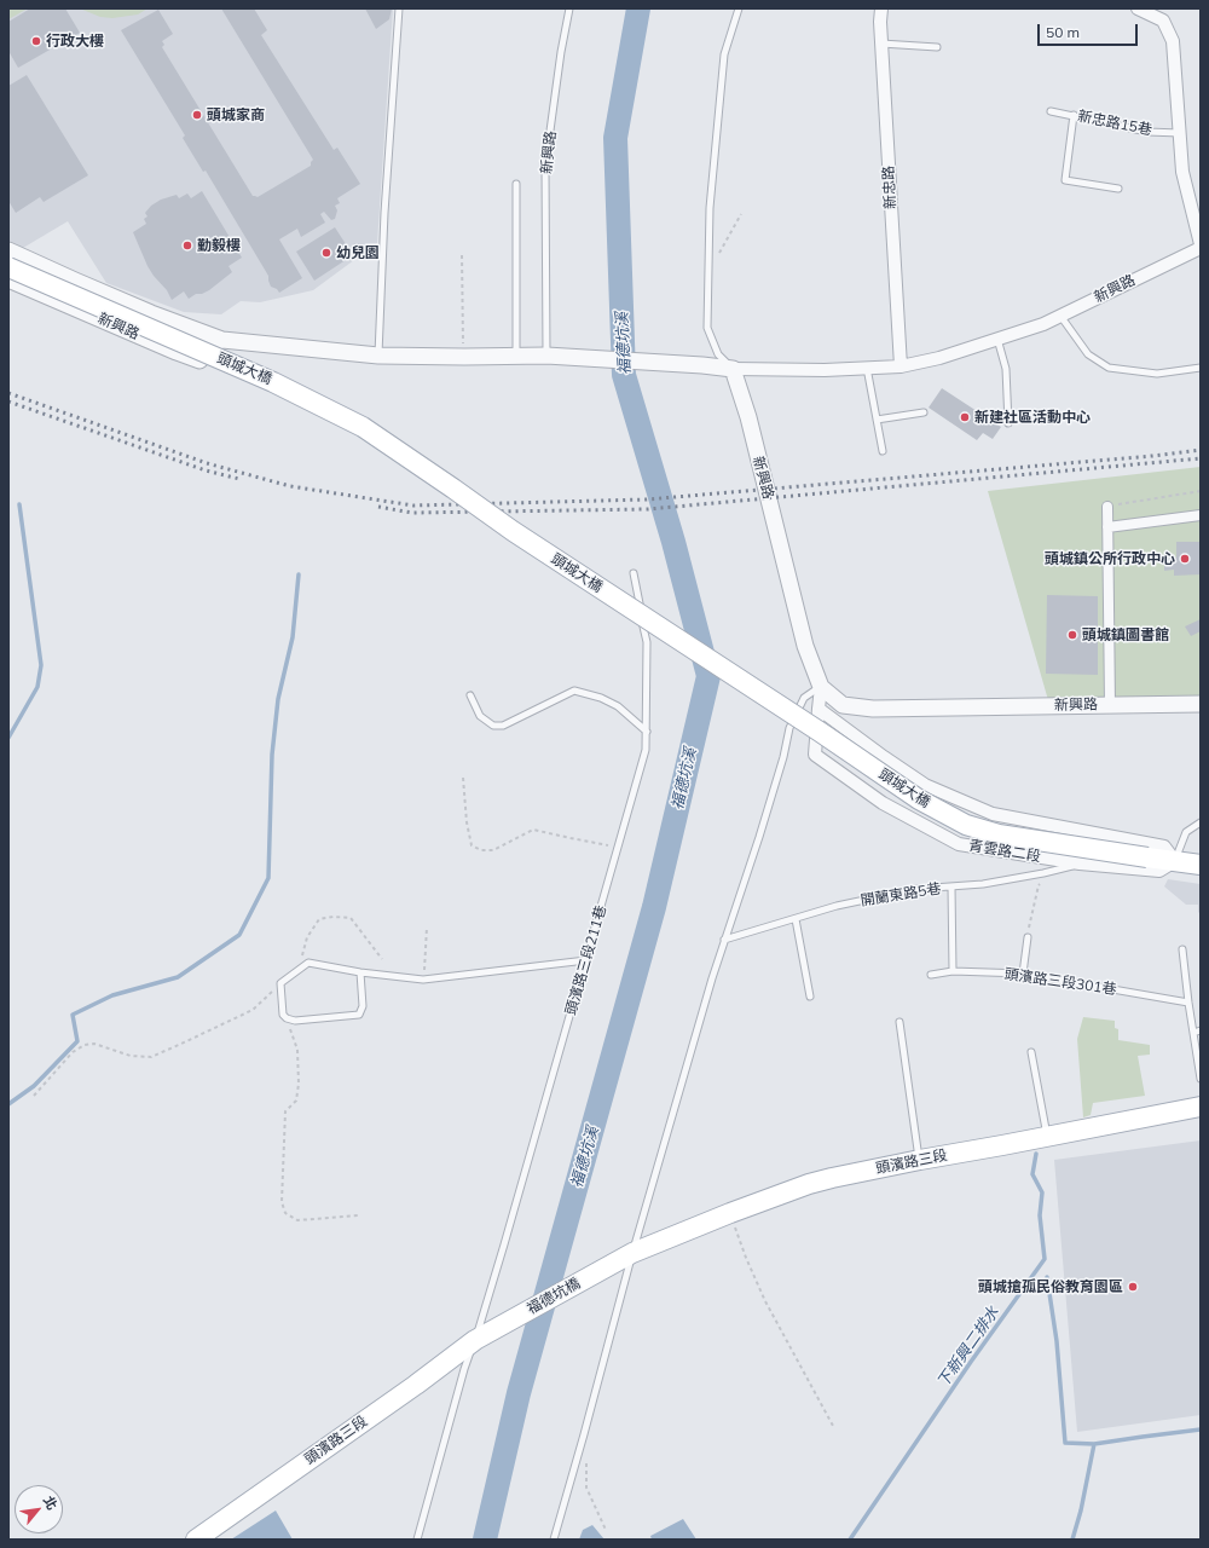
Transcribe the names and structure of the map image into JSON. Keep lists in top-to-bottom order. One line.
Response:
{"streets":{"main road":["頭城大橋","頭濱路三段","福德坑橋"],"street":["新興路","新忠路","青雲路二段"],"lane":["新忠路15巷","開蘭東路5巷","頭濱路三段211巷","頭濱路三段301巷"]},"crossings":[["新興路","新忠路"],["新興路","青雲路二段"],["頭城大橋","青雲路二段"],["青雲路二段","開蘭東路5巷"],["頭濱路三段211巷","頭濱路三段"],["頭濱路三段211巷","福德坑橋"],["頭濱路三段","福德坑橋"]],"water":["福德坑溪","下新興二排水"],"places":["行政大樓","頭城家商","勤毅樓","幼兒園","新建社區活動中心","頭城鎮公所行政中心","頭城鎮圖書館","頭城搶孤民俗教育園區"],"scale_bar":"50 m","north":"top right"}
